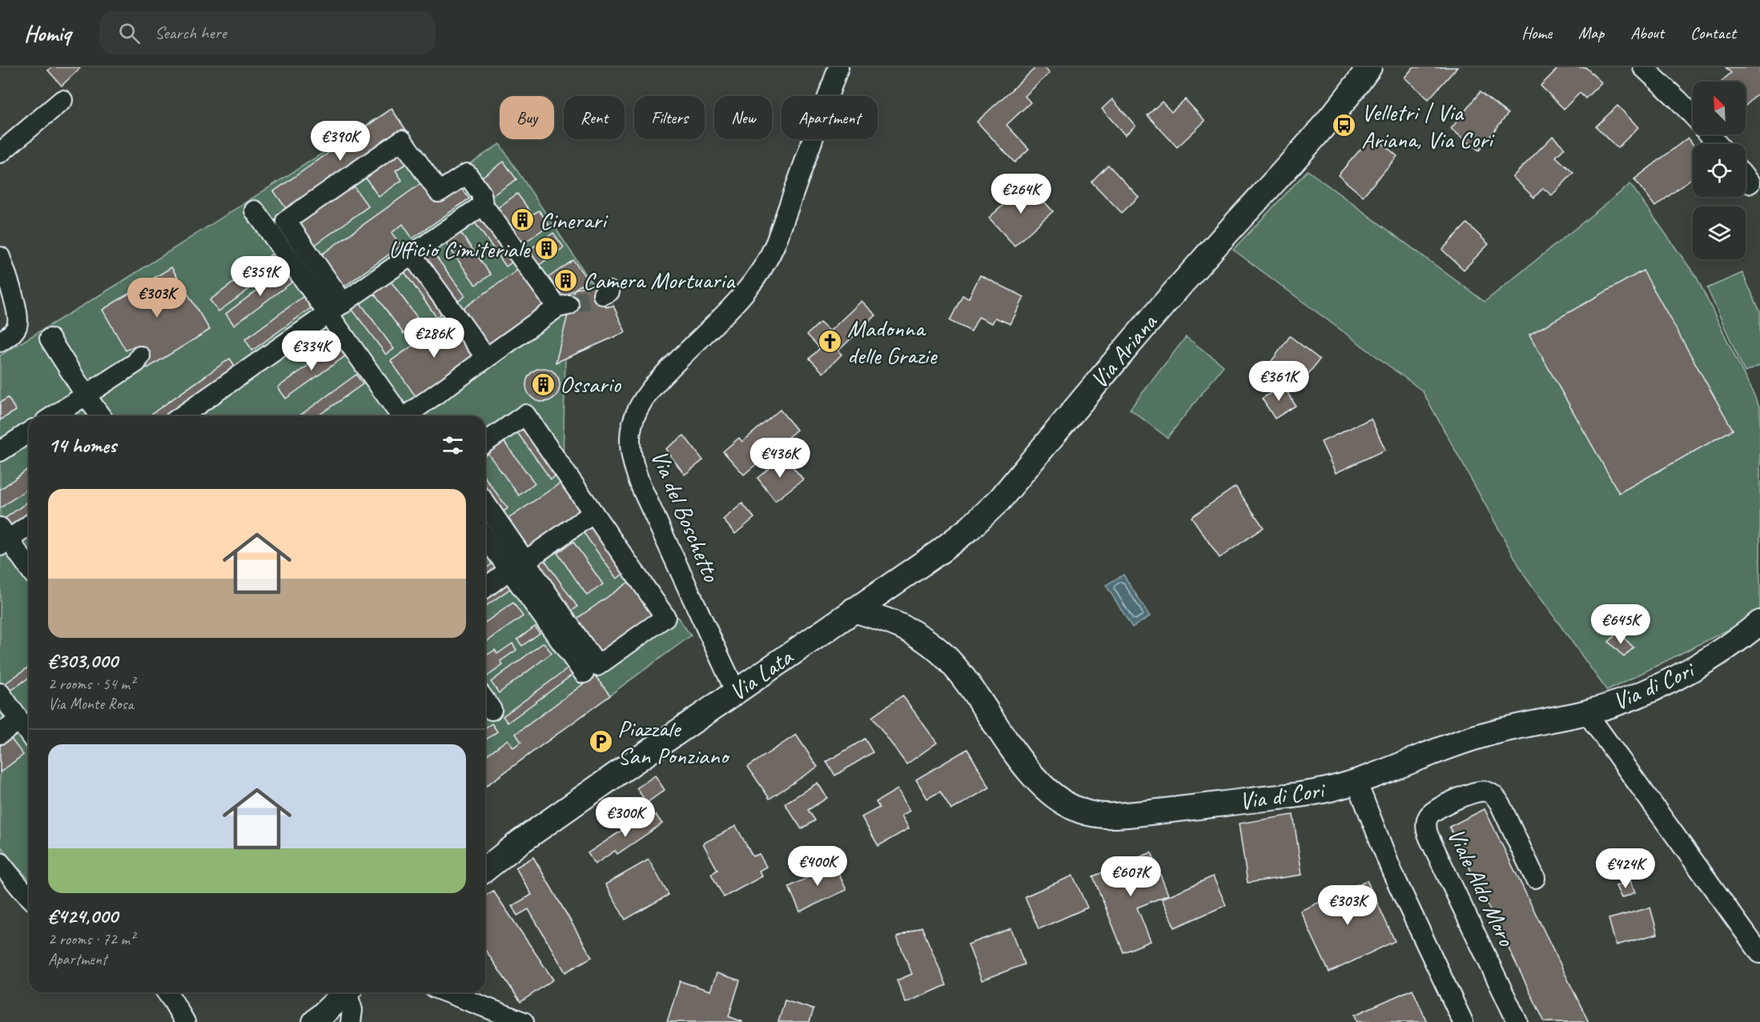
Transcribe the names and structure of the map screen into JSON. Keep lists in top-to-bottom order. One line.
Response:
{"streets":{"main road":["Via Ariana","Via Lata","Via di Cori"],"street":["Via del Boschetto","Viale Aldo Moro"]},"crossings":[["Via Ariana","Via Lata"],["Via Ariana","Via di Cori"],["Via del Boschetto","Via Lata"],["Via Lata","Via di Cori"]],"places":{"bus stop":["Velletri | Via Ariana, Via Cori"],"building":["Cinerari","Ufficio Cimiteriale","Camera Mortuaria","Ossario"],"church":["Madonna delle Grazie"],"parking":["Piazzale San Ponziano"]},"north":"top left","page":{"header":"Homiq","search":"Search here","nav":["Home","Map","About","Contact"],"chip":["Buy","Rent","Filters","New","Apartment"],"price":["€390K","€264K","€359K","€303K","€286K","€334K","€361K","€436K","€645K","€300K","€400K","€424K","€607K","€303K"],"heading":"14 homes","list":[{"name":"€303,000","note":"2 rooms · 54 m² · Via Monte Rosa"},{"name":"€424,000","note":"2 rooms · 72 m² · Apartment"}]}}
